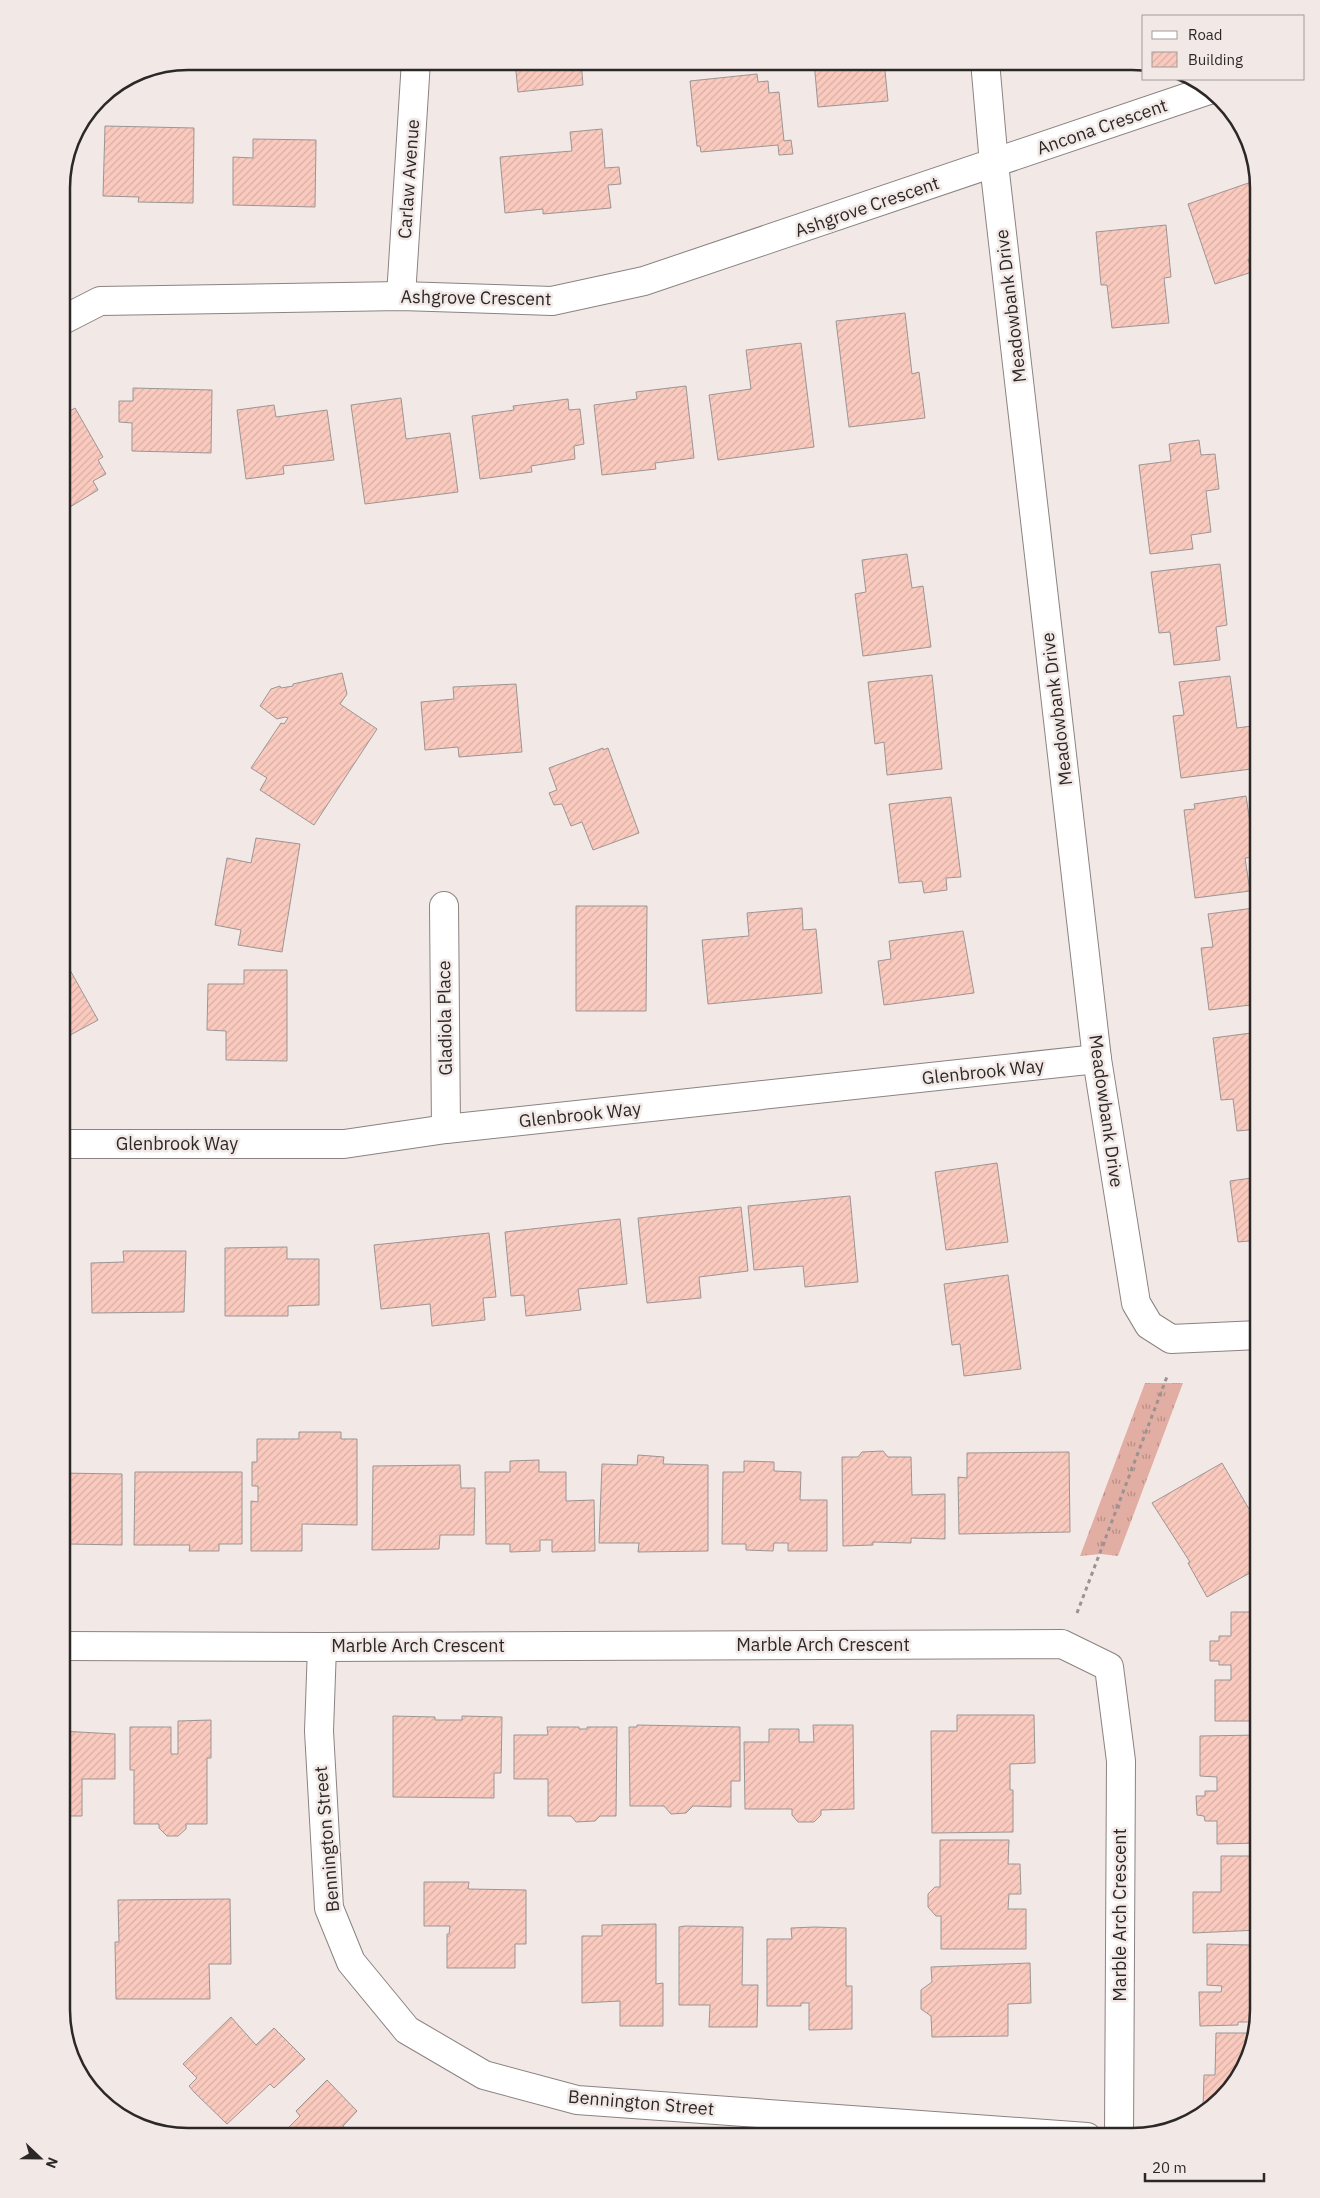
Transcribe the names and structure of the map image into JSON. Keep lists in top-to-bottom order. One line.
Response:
{"streets":{"street":["Ancona Crescent","Carlaw Avenue","Ashgrove Crescent","Meadowbank Drive","Gladiola Place","Glenbrook Way","Marble Arch Crescent","Bennington Street"]},"crossings":[["Ancona Crescent","Ashgrove Crescent"],["Ancona Crescent","Meadowbank Drive"],["Carlaw Avenue","Ashgrove Crescent"],["Ashgrove Crescent","Meadowbank Drive"],["Meadowbank Drive","Glenbrook Way"],["Gladiola Place","Glenbrook Way"],["Marble Arch Crescent","Bennington Street"]],"legend":["Road","Building"],"scale_bar":"20 m","north":"right"}
